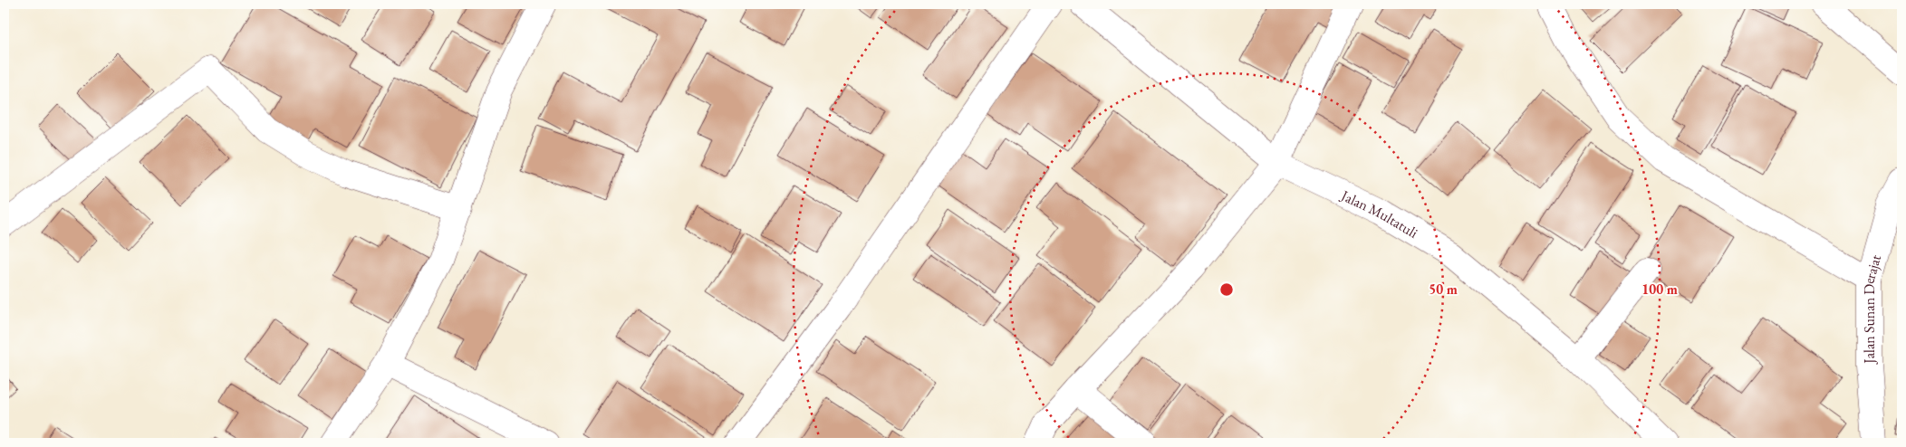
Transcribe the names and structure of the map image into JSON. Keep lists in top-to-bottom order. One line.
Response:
{"streets":{"street":["Jalan Multatuli","Jalan Sunan Derajat"]},"rings":["50 m","100 m"]}
